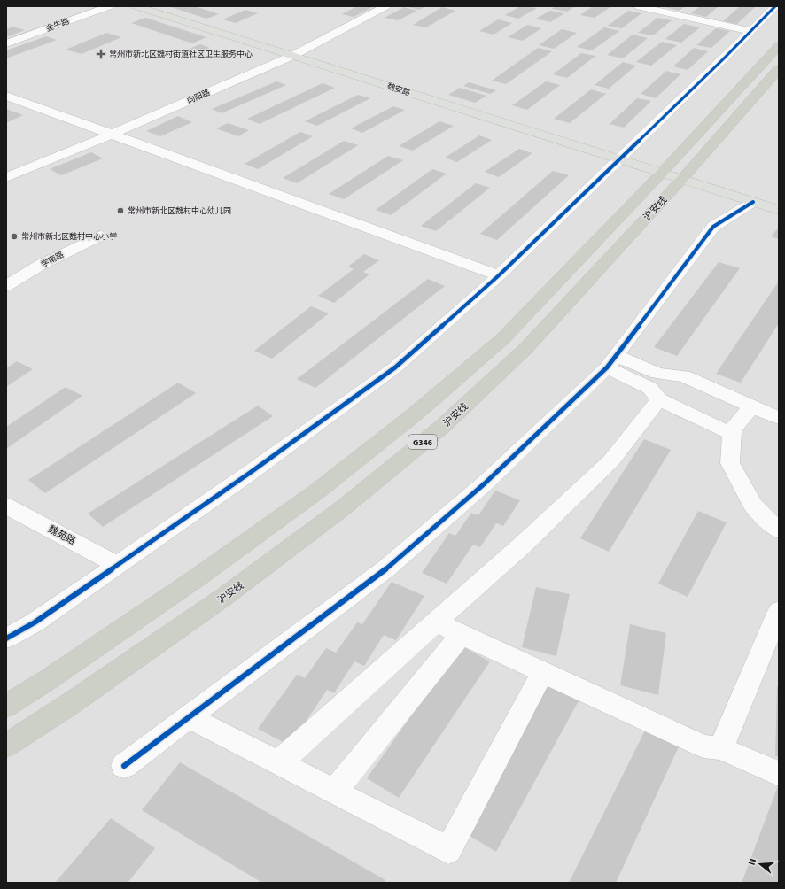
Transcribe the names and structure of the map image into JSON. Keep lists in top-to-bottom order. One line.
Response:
{"streets":{"highway":["沪安线","G346"],"main road":["魏安路"],"street":["金牛路","向阳路","学南路","魏苑路"]},"crossings":[["魏安路","向阳路"],["魏安路","沪安线"]],"places":{"health":["常州市新北区魏村街道社区卫生服务中心"],"other":["常州市新北区魏村中心幼儿园","常州市新北区魏村中心小学"]},"north":"left"}
